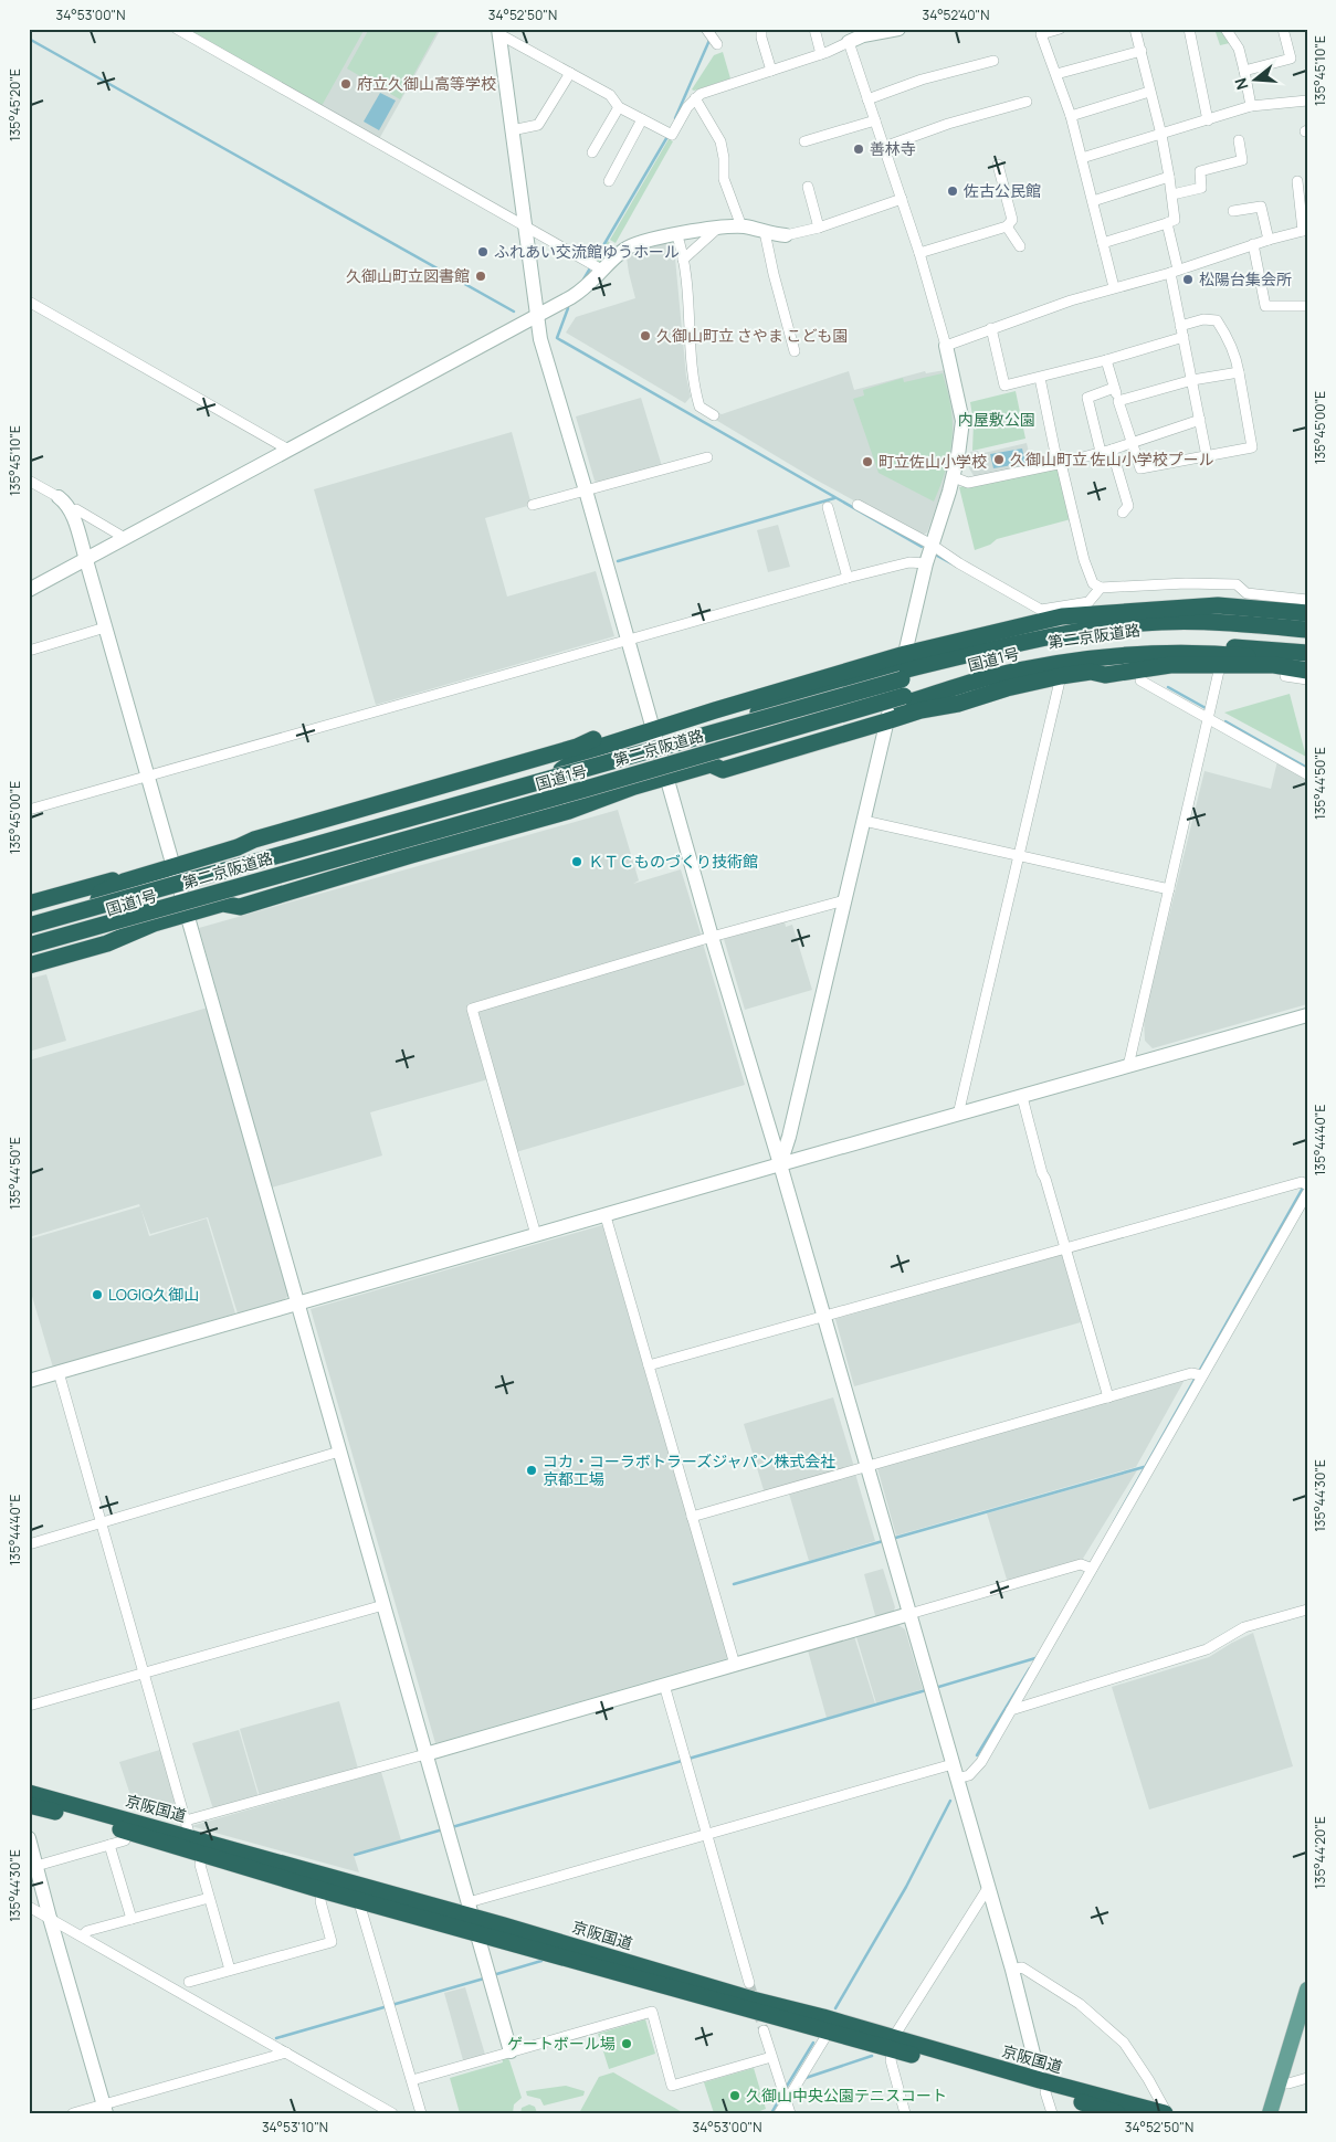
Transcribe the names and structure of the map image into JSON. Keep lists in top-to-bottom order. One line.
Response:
{"streets":{"highway":["第二京阪道路","国道1号","京阪国道"]},"crossings":[["第二京阪道路","国道1号"]],"parks":["内屋敷公園"],"places":["府立久御山高等学校","善林寺","佐古公民館","ふれあい交流館ゆうホール","久御山町立図書館","松陽台集会所","久御山町立 さやま こども園","久御山町立 佐山小学校プール","町立佐山小学校","ＫＴＣものづくり技術館","LOGIQ久御山","コカ・コーラボトラーズジャパン株式会社 京都工場","ゲートボール場","久御山中央公園テニスコート"],"north":"left","coordinates":["34°53'00\"N","34°52'50\"N","34°52'40\"N","135°45'10\"E","135°45'20\"E","135°45'00\"E","135°44'50\"E","135°44'40\"E","135°44'30\"E","135°44'20\"E","34°53'10\"N"]}
